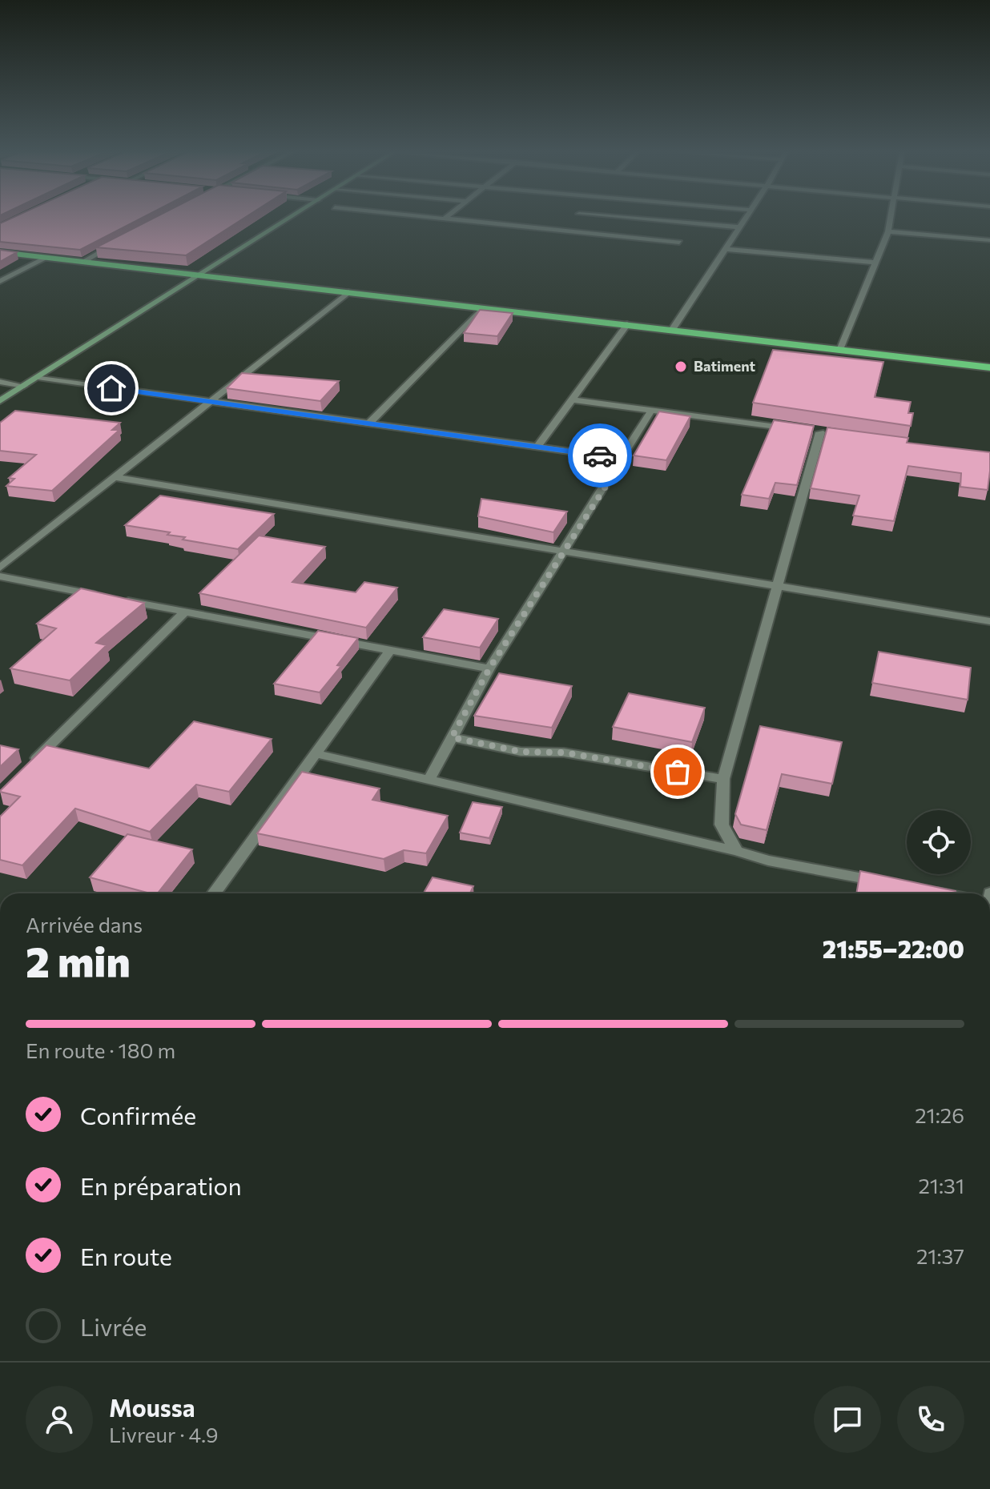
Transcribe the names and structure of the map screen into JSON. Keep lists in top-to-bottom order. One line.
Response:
{"places":["Batiment"],"page":{"heading":["2 min","Arrivée dans","21:55–22:00"],"panel":["Moussa","Livreur · 4.9"],"bar":"En route · 180 m","list":[["Confirmée","21:26"],["En préparation","21:31"],["En route","21:37"],"Livrée"]}}
